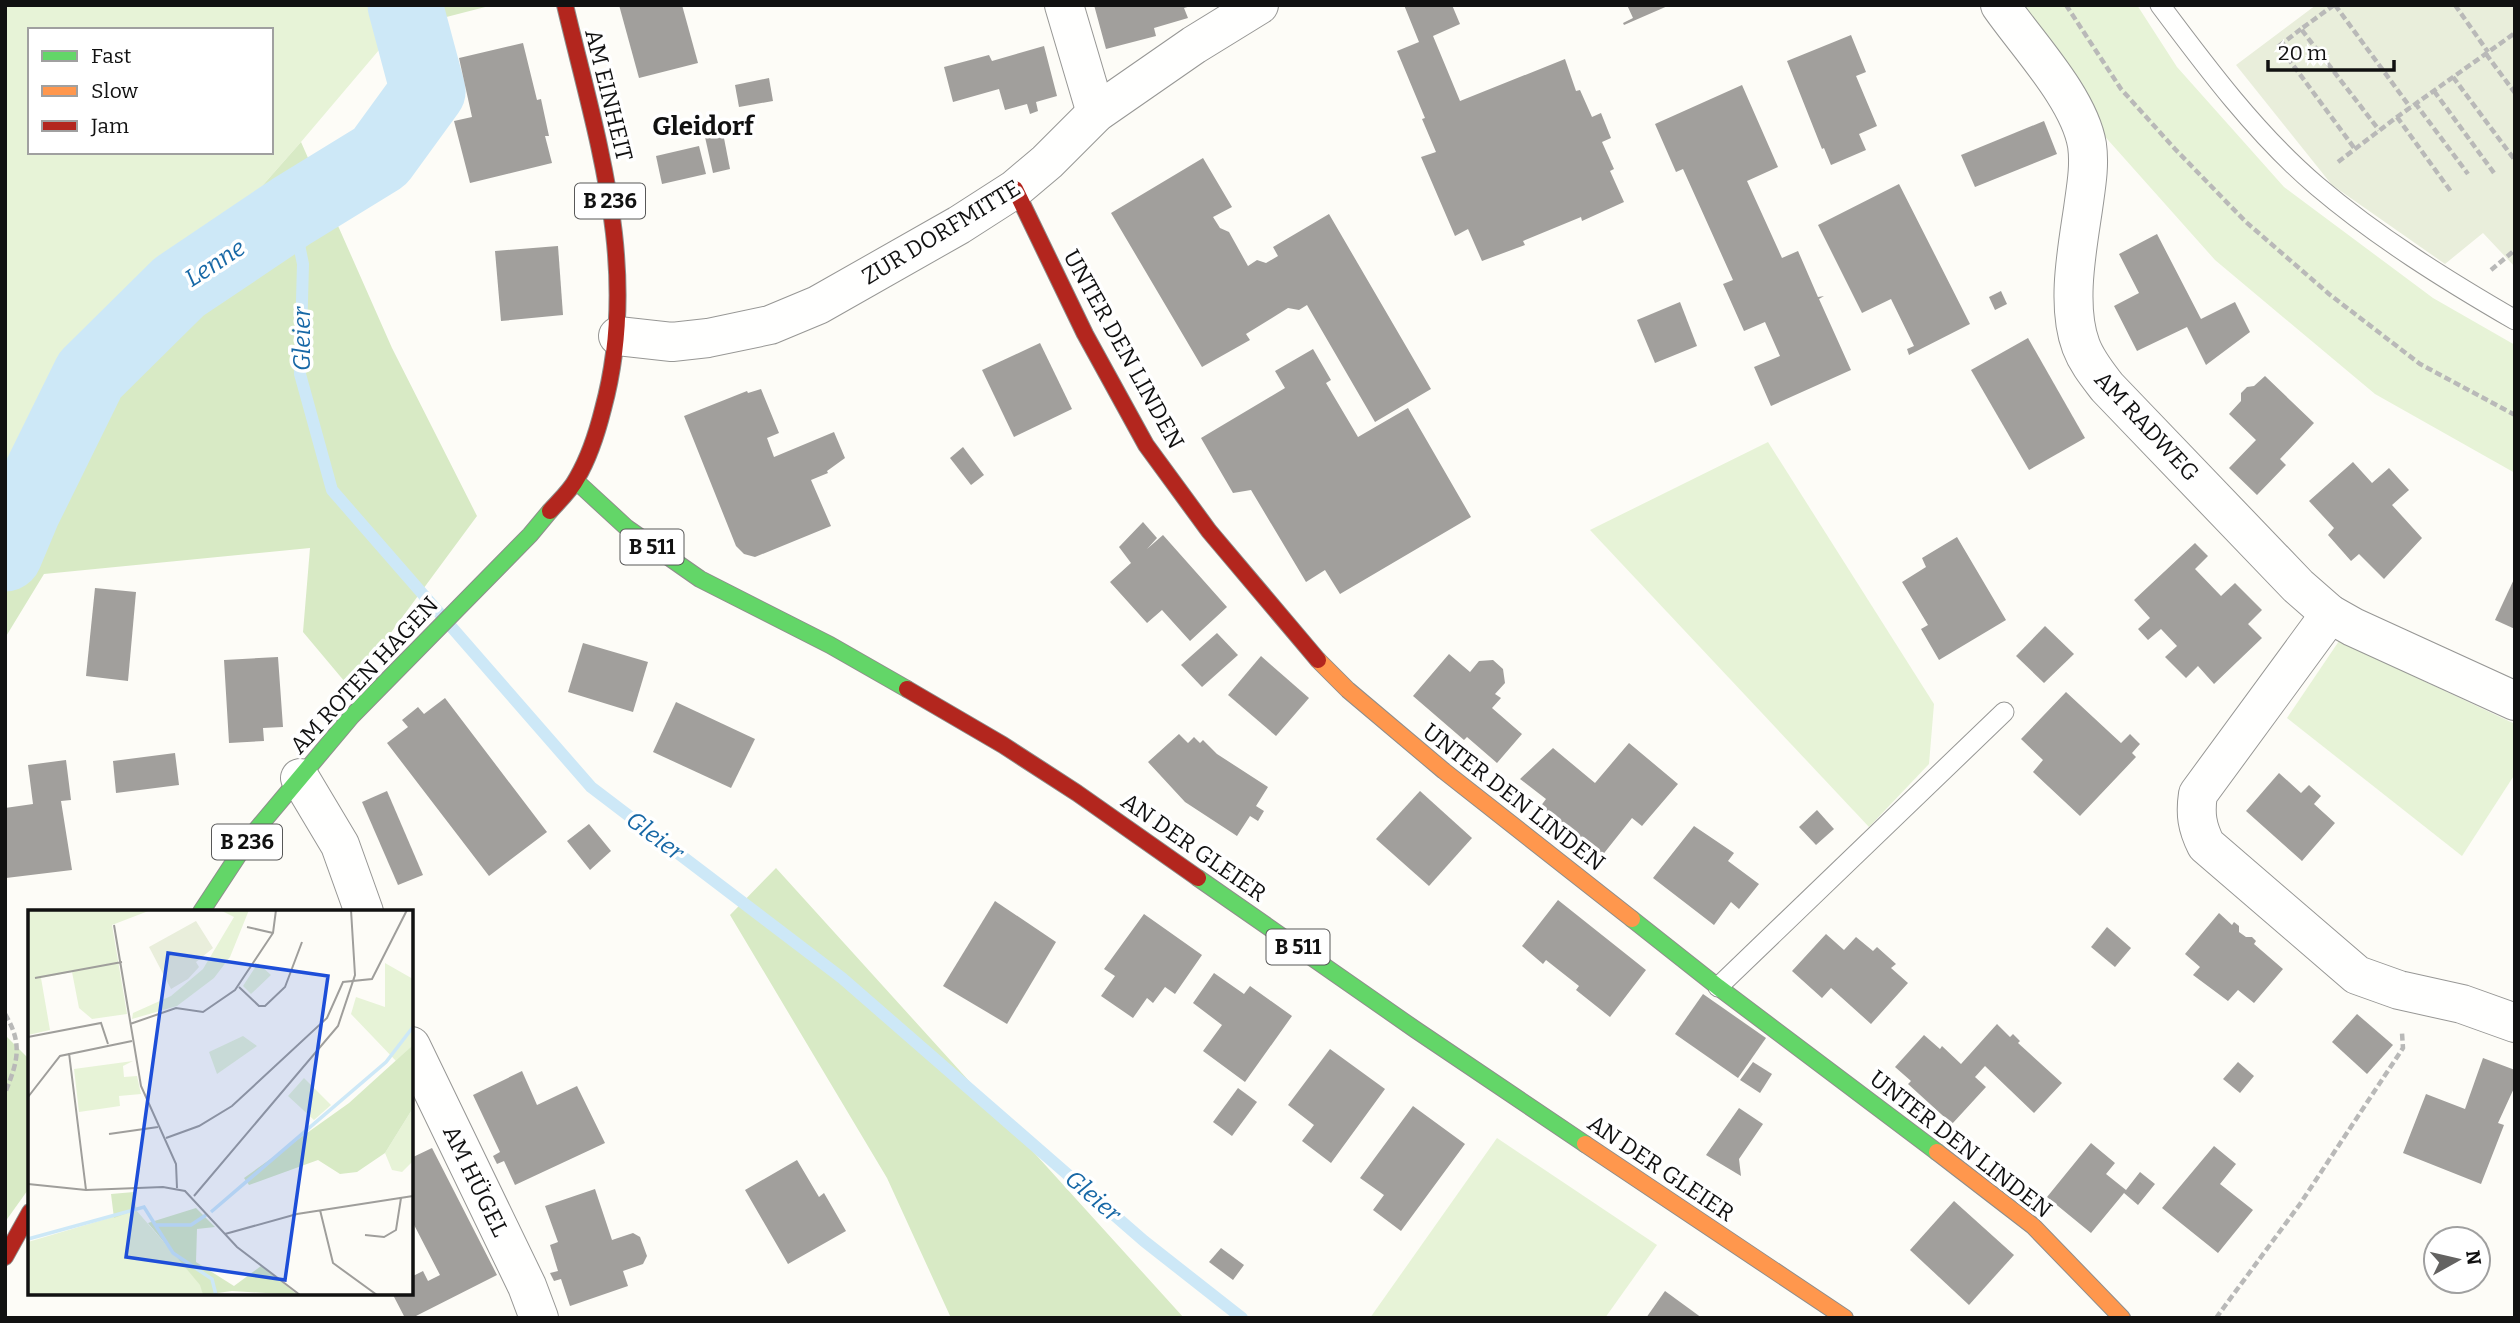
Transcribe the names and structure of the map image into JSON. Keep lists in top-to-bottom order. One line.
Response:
{"streets":{"main road":["AM EINHEIT","B 236","UNTER DEN LINDEN","B 511","AM ROTEN HAGEN","AN DER GLEIER"],"street":["ZUR DORFMITTE","AM RADWEG","AM HÜGEL"]},"crossings":[["AM EINHEIT","ZUR DORFMITTE"],["AM EINHEIT","AM ROTEN HAGEN"],["AM EINHEIT","AN DER GLEIER"],["ZUR DORFMITTE","UNTER DEN LINDEN"],["AM ROTEN HAGEN","AN DER GLEIER"]],"districts":["Gleidorf"],"water":["Lenne","Gleier"],"legend":["Fast","Slow","Jam"],"scale_bar":"20 m","north":"right"}
